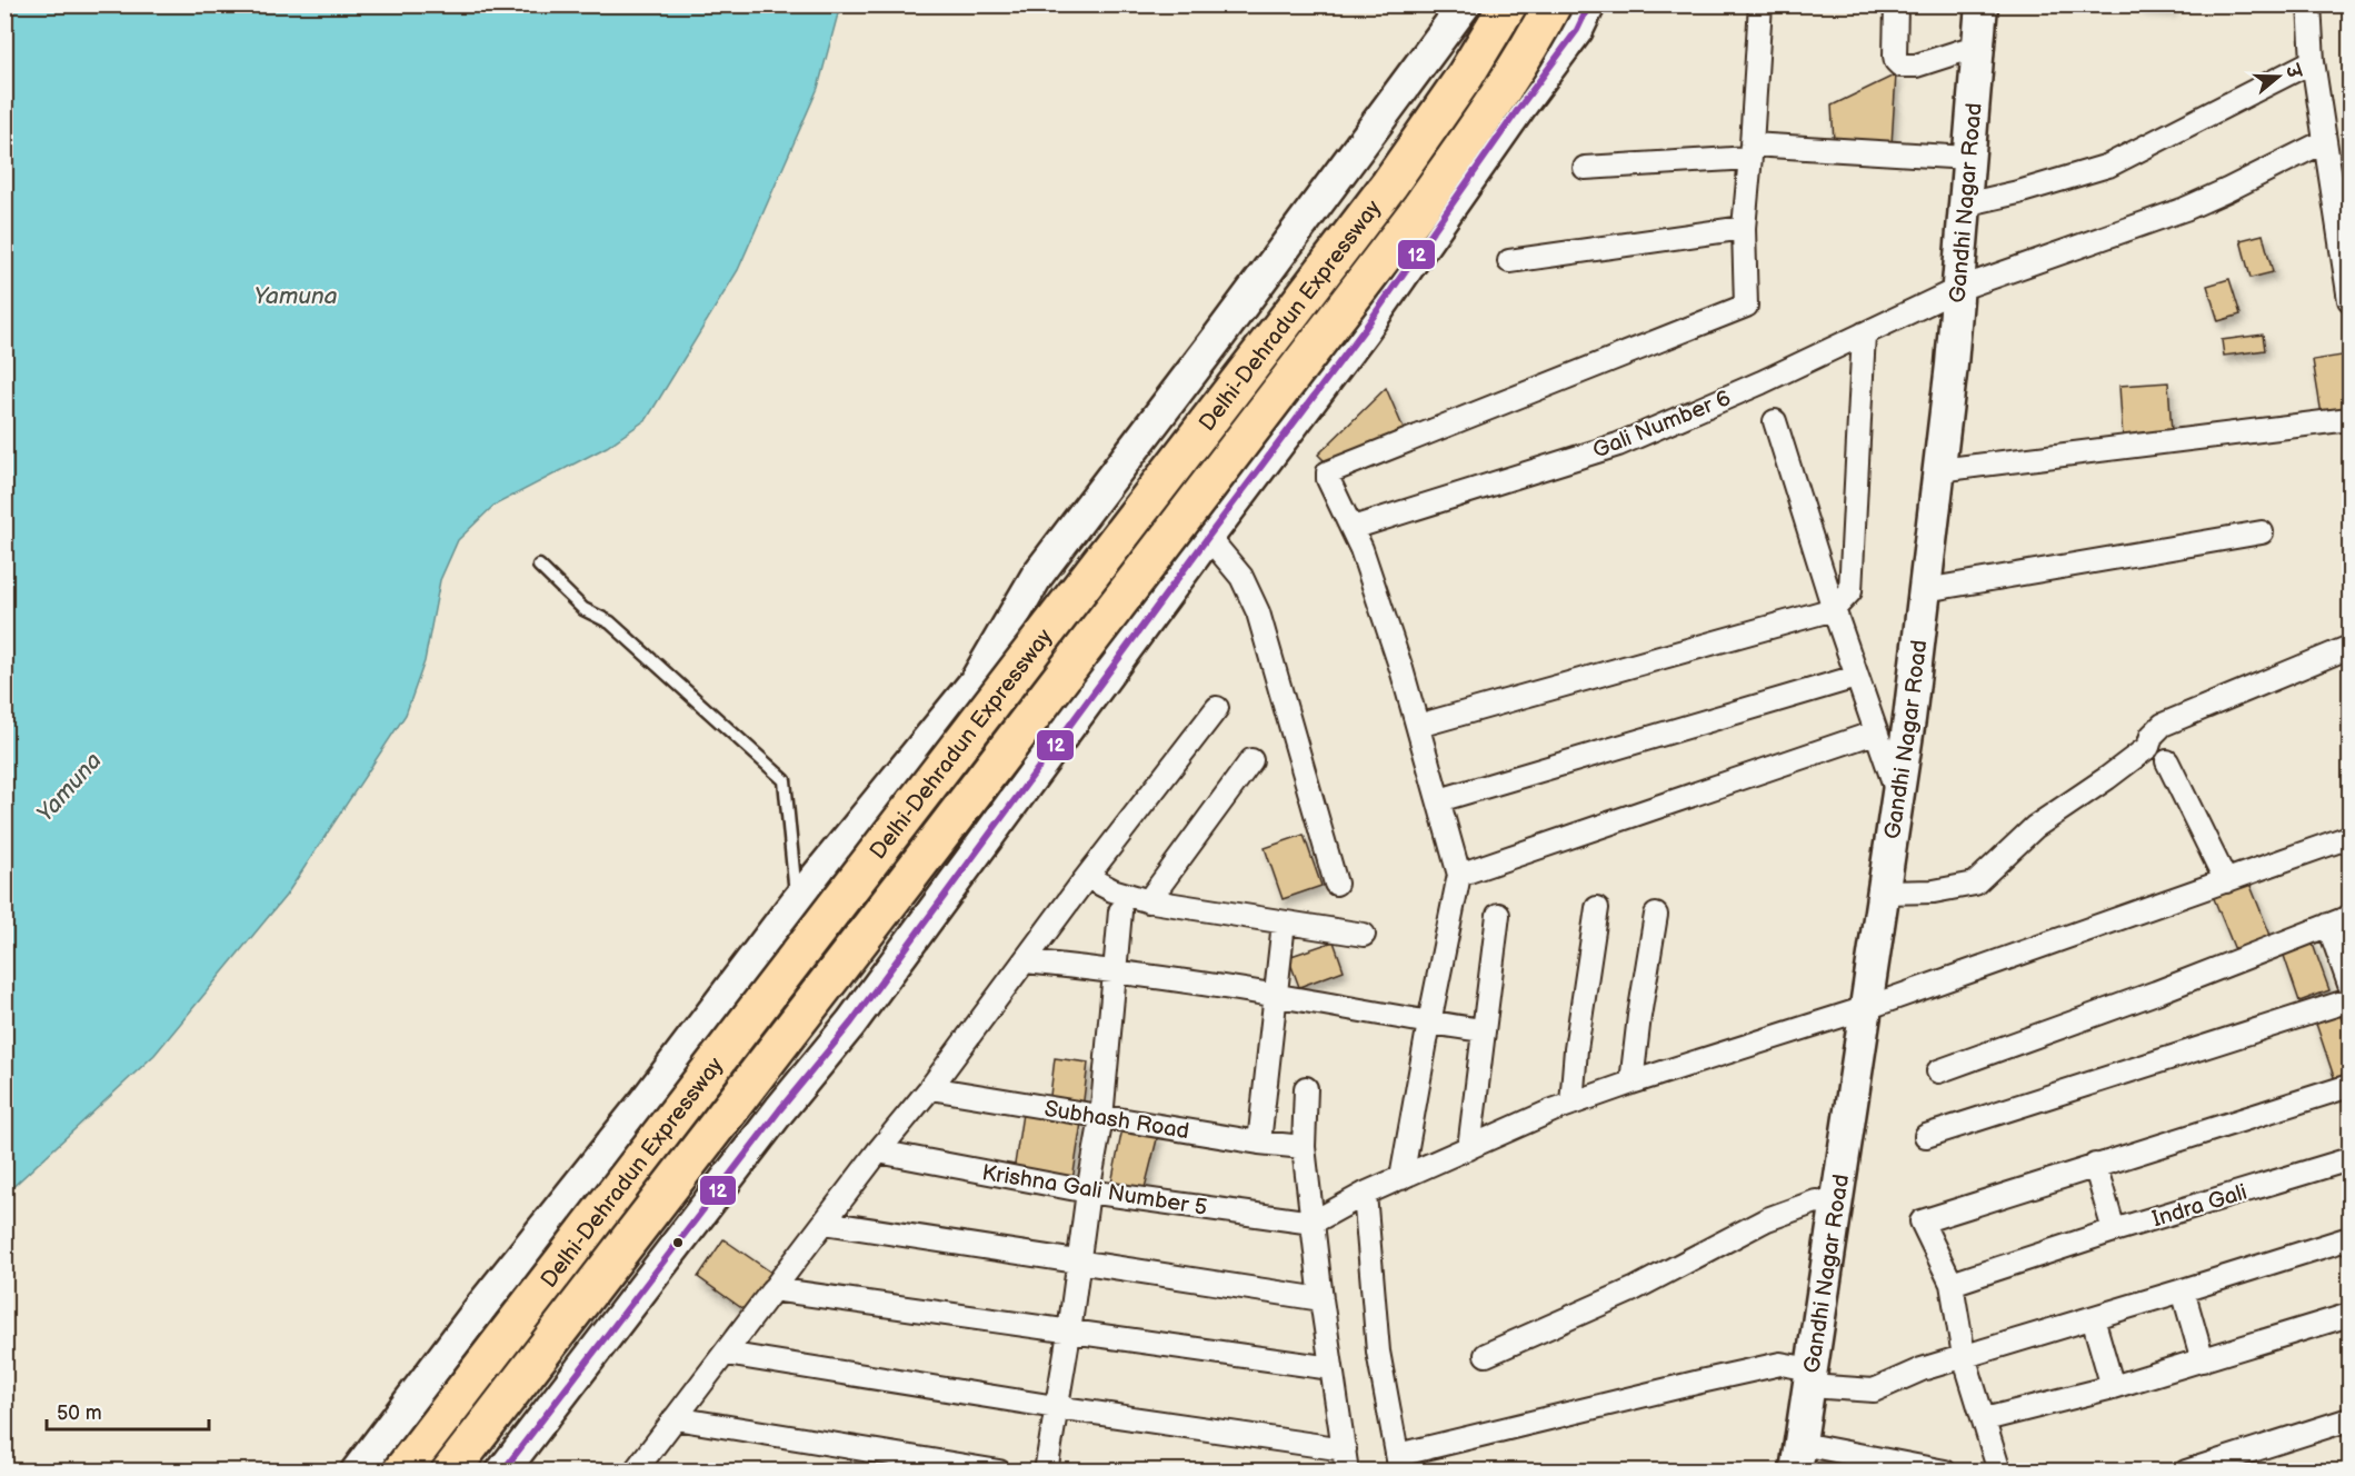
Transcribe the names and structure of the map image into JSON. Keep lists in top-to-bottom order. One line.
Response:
{"streets":{"highway":["Delhi-Dehradun Expressway"],"street":["Gandhi Nagar Road","Gali Number 6","Subhash Road","Krishna Gali Number 5","Indra Gali"]},"crossings":[["Gandhi Nagar Road","Gali Number 6"]],"water":["Yamuna"],"lines":["transit line 12"],"scale_bar":"50 m","north":"right"}
